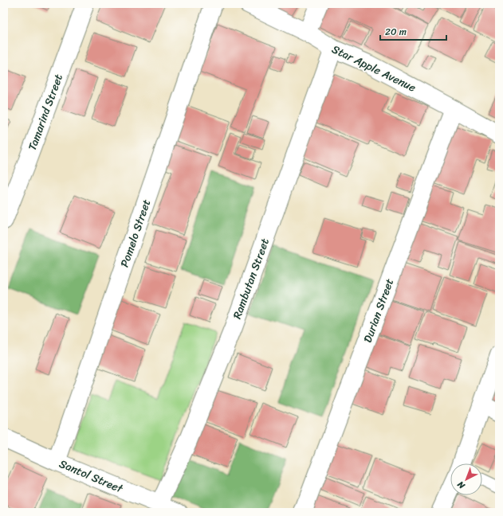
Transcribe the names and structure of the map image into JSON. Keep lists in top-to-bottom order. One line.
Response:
{"streets":{"street":["Star Apple Avenue","Tamarind Street","Pomelo Street","Rambutan Street","Durian Street","Santol Street"]},"crossings":[["Star Apple Avenue","Rambutan Street"],["Star Apple Avenue","Durian Street"],["Pomelo Street","Santol Street"],["Rambutan Street","Santol Street"]],"scale_bar":"20 m","north":"bottom left"}
